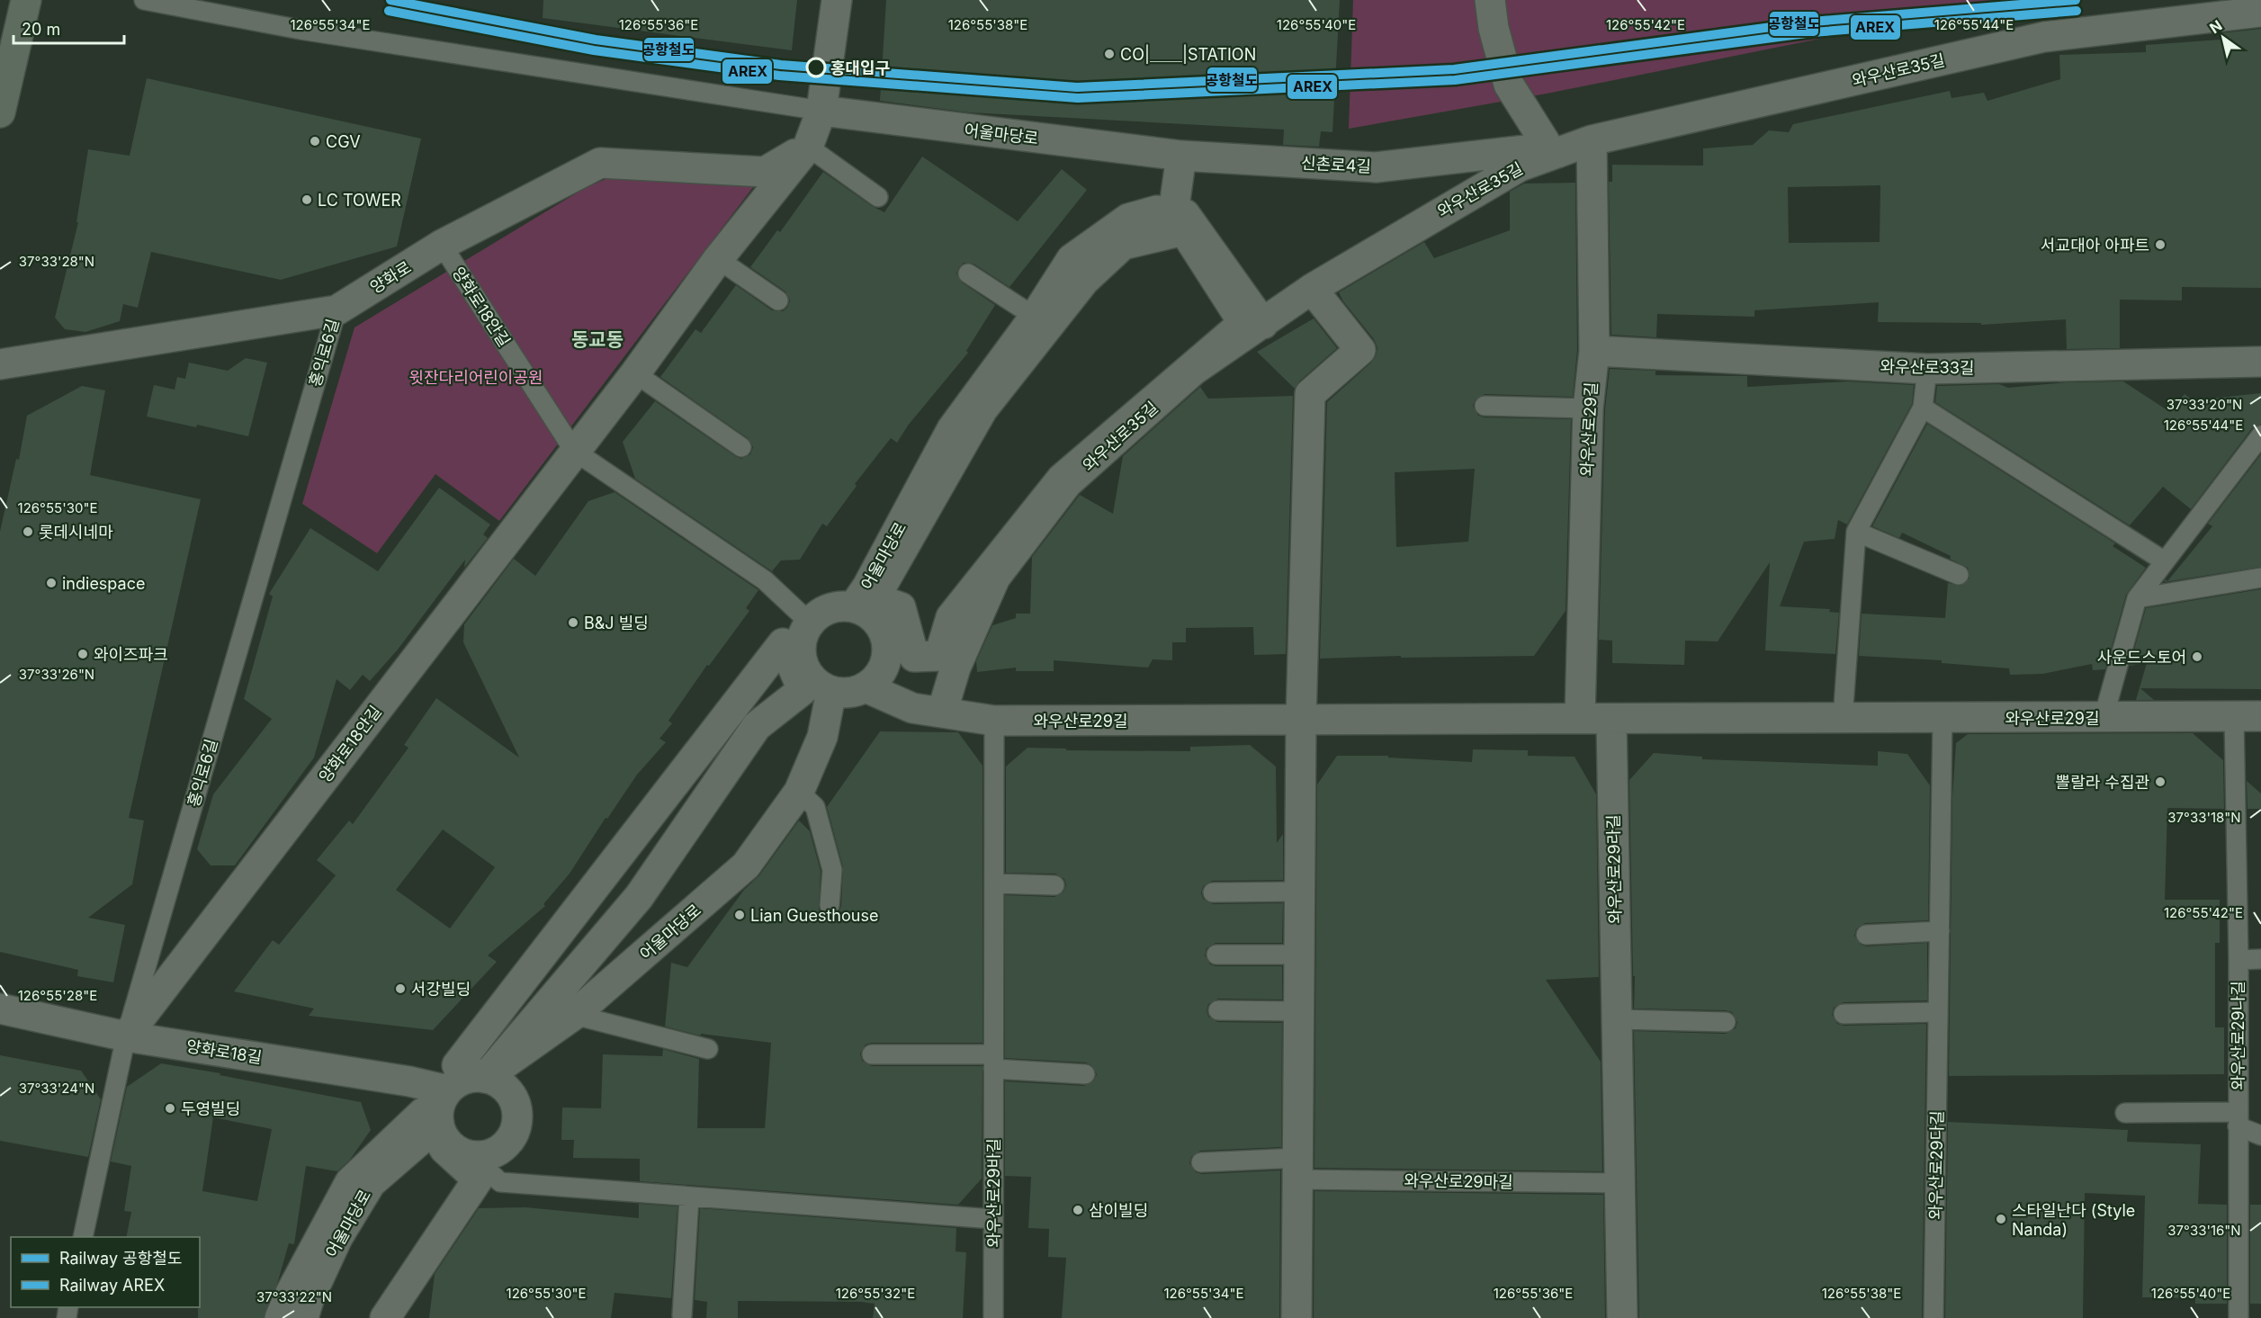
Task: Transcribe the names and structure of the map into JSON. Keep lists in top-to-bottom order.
{
  "streets": {
    "street": [
      "와우산로35길",
      "어울마당로",
      "신촌로4길",
      "양화로",
      "양화로18안길",
      "와우산로33길",
      "와우산로29길",
      "와우산로29라길",
      "양화로18길"
    ],
    "lane": [
      "홍익로6길",
      "와우산로29나길",
      "와우산로29다길",
      "와우산로29마길",
      "와우산로29바길"
    ]
  },
  "crossings": [
    ["와우산로35길", "신촌로4길"],
    ["와우산로35길", "와우산로29길"],
    ["어울마당로", "신촌로4길"],
    ["어울마당로", "양화로18안길"],
    ["어울마당로", "와우산로29길"],
    ["어울마당로", "양화로18길"],
    ["양화로", "양화로18안길"],
    ["양화로", "홍익로6길"],
    ["양화로18안길", "홍익로6길"],
    ["양화로18안길", "와우산로29길"],
    ["양화로18안길", "양화로18길"],
    ["홍익로6길", "양화로18길"],
    ["와우산로33길", "와우산로29길"],
    ["와우산로29길", "와우산로29라길"],
    ["와우산로29길", "와우산로29나길"],
    ["와우산로29길", "와우산로29다길"],
    ["와우산로29길", "와우산로29바길"],
    ["와우산로29라길", "와우산로29마길"]
  ],
  "districts": ["동교동"],
  "parks": ["윗잔다리어린이공원"],
  "places": [
    "CO|＿＿|STATION",
    "홍대입구",
    "CGV",
    "LC TOWER",
    "서교대아 아파트",
    "롯데시네마",
    "indiespace",
    "B&J 빌딩",
    "와이즈파크",
    "사운드스토어",
    "뽈랄라 수집관",
    "Lian Guesthouse",
    "서강빌딩",
    "두영빌딩",
    "삼이빌딩",
    "스타일난다 (Style Nanda)"
  ],
  "lines": ["rail line 공항철도", "rail line AREX"],
  "legend": ["Railway 공항철도", "Railway AREX"],
  "scale_bar": "20 m",
  "north": "top left",
  "coordinates": [
    "126°55'34\"E",
    "126°55'36\"E",
    "126°55'38\"E",
    "126°55'40\"E",
    "126°55'42\"E",
    "126°55'44\"E",
    "37°33'28\"N",
    "37°33'20\"N",
    "126°55'30\"E",
    "37°33'26\"N",
    "37°33'18\"N",
    "126°55'28\"E",
    "37°33'24\"N",
    "37°33'16\"N",
    "126°55'32\"E",
    "37°33'22\"N"
  ]
}
